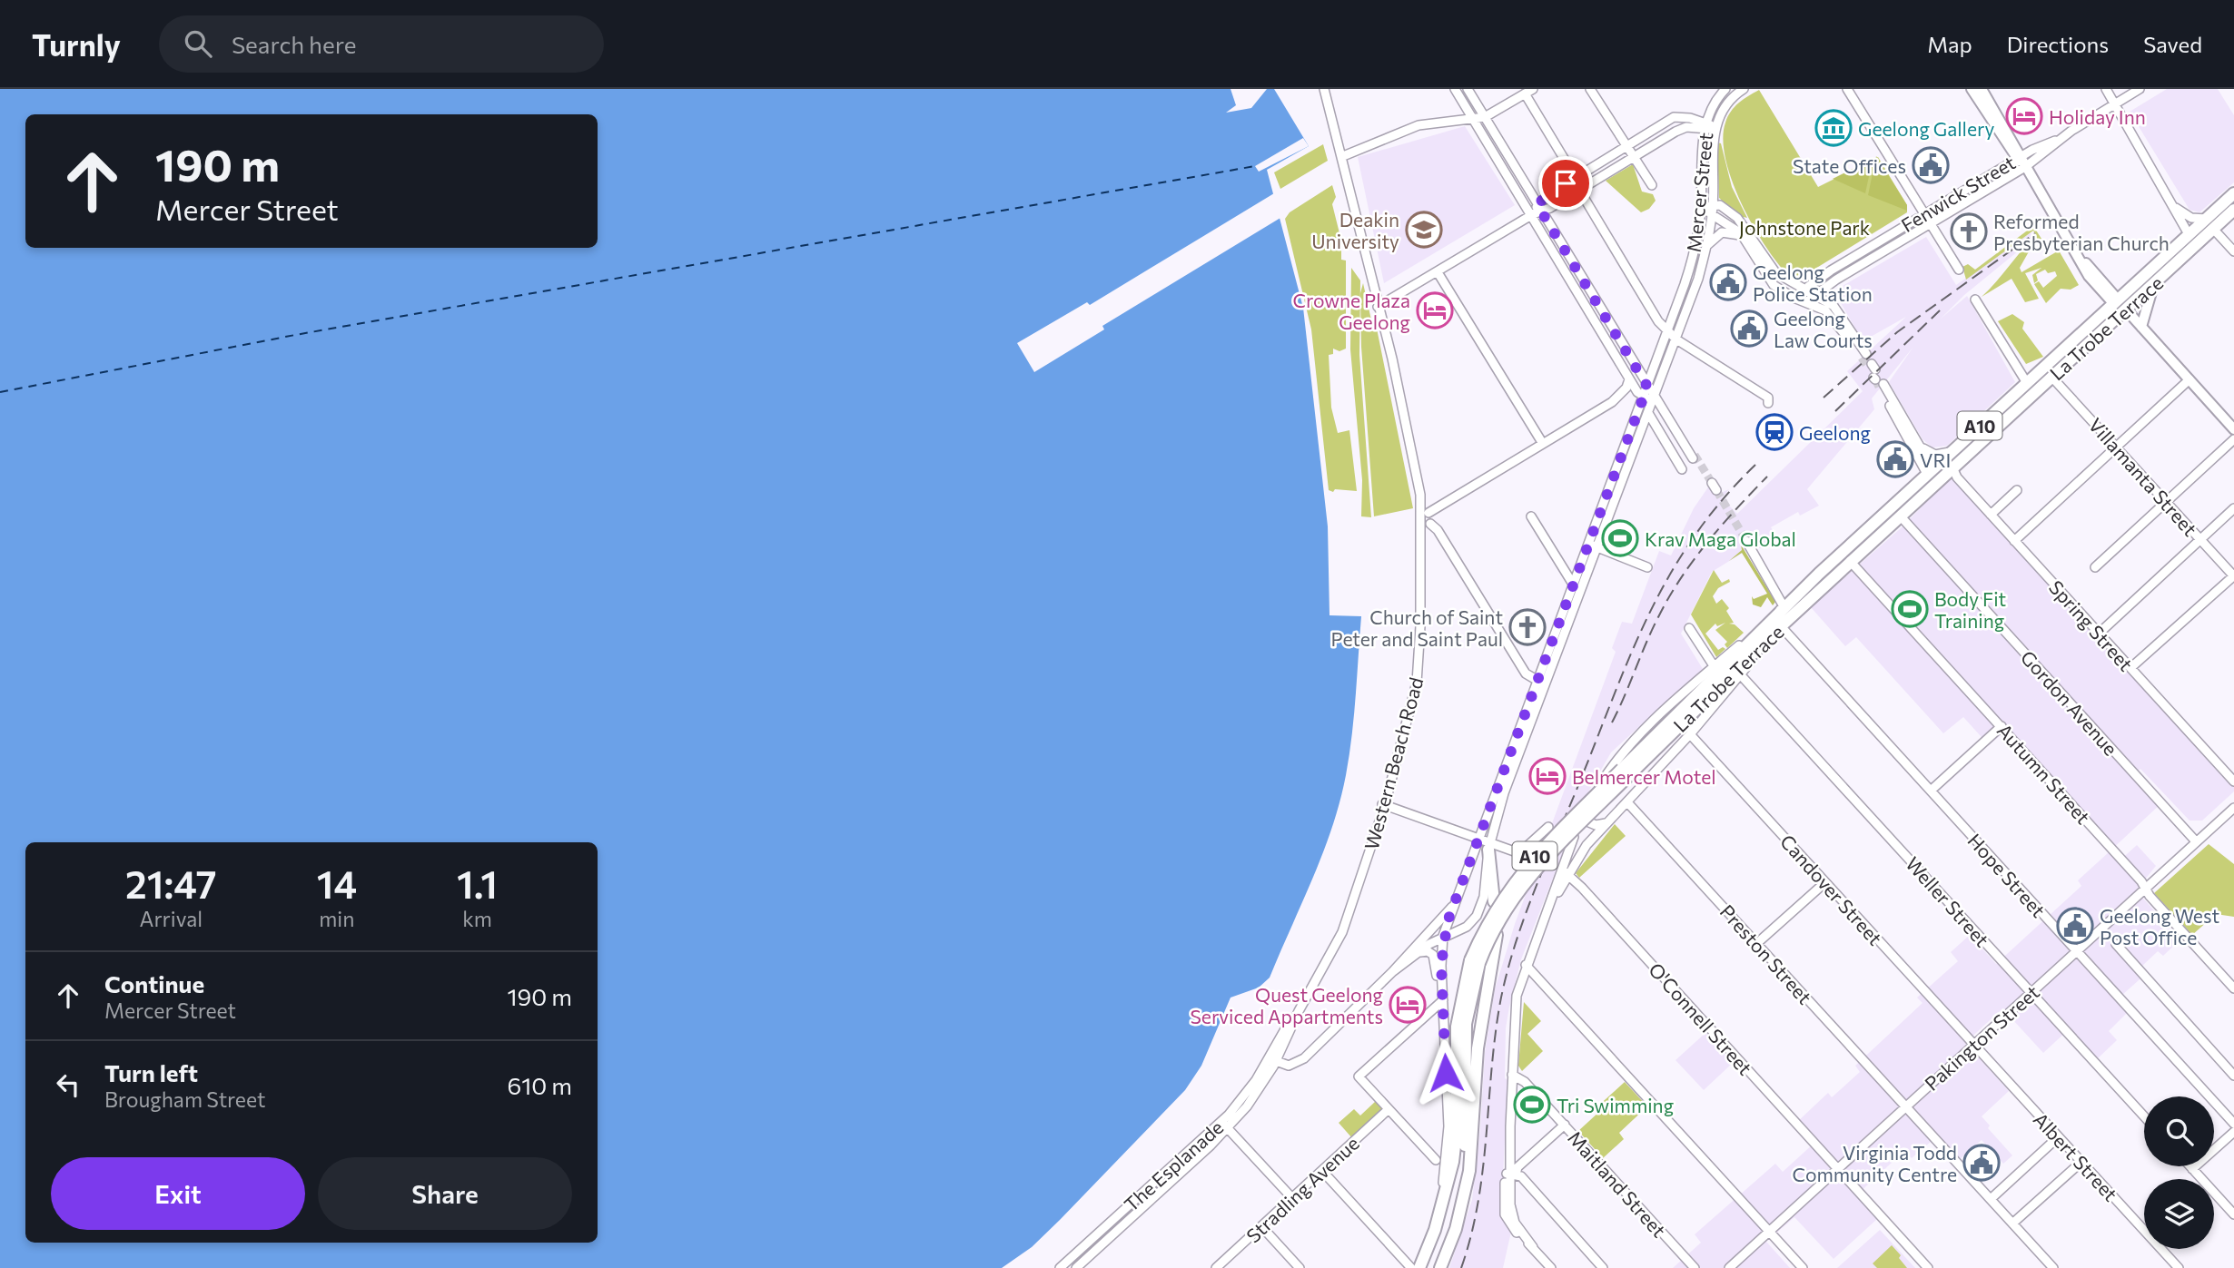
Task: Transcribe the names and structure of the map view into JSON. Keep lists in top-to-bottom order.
{
  "streets": {
    "highway": ["La Trobe Terrace", "A10"],
    "street": [
      "Mercer Street",
      "Fenwick Street",
      "Villamanta Street",
      "Spring Street",
      "Gordon Avenue",
      "Western Beach Road",
      "Autumn Street",
      "Hope Street",
      "Candover Street",
      "Weller Street",
      "Preston Street",
      "O'Connell Street",
      "Pakington Street",
      "Albert Street",
      "The Esplanade",
      "Maitland Street",
      "Stradling Avenue"
    ]
  },
  "crossings": [
    ["La Trobe Terrace", "A10"],
    ["La Trobe Terrace", "Villamanta Street"],
    ["La Trobe Terrace", "Spring Street"],
    ["La Trobe Terrace", "Gordon Avenue"],
    ["La Trobe Terrace", "Autumn Street"],
    ["La Trobe Terrace", "Hope Street"],
    ["Gordon Avenue", "Pakington Street"],
    ["Western Beach Road", "The Esplanade"],
    ["Autumn Street", "Pakington Street"],
    ["Hope Street", "Pakington Street"],
    ["Candover Street", "Pakington Street"],
    ["Candover Street", "Albert Street"],
    ["Weller Street", "Pakington Street"],
    ["Preston Street", "Pakington Street"],
    ["O'Connell Street", "Pakington Street"],
    ["Pakington Street", "Albert Street"]
  ],
  "parks": ["Johnstone Park"],
  "places": {
    "hotel": [
      "Holiday Inn",
      "Crowne Plaza Geelong",
      "Belmercer Motel",
      "Quest Geelong Serviced Appartments"
    ],
    "museum": ["Geelong Gallery"],
    "public building": [
      "State Offices",
      "Geelong Police Station",
      "Geelong Law Courts",
      "VRI",
      "Geelong West Post Office",
      "Virginia Todd Community Centre"
    ],
    "school or university": ["Deakin University"],
    "church": ["Reformed Presbyterian Church", "Church of Saint Peter and Saint Paul"],
    "station": ["Geelong"],
    "sports": ["Krav Maga Global", "Body Fit Training", "Tri Swimming"]
  },
  "page": {
    "header": "Turnly",
    "search": "Search here",
    "nav": ["Map", "Directions", "Saved"],
    "turn": ["190 m", "Mercer Street"],
    "eta": [
      "21:47",
      "Arrival",
      "14",
      "min",
      "1.1",
      "km"
    ],
    "list": [
      {
        "name": "Continue",
        "note": "Mercer Street",
        "value": "190 m"
      },
      {
        "name": "Turn left",
        "note": "Brougham Street",
        "value": "610 m"
      }
    ],
    "buttons": ["Exit", "Share"]
  }
}
